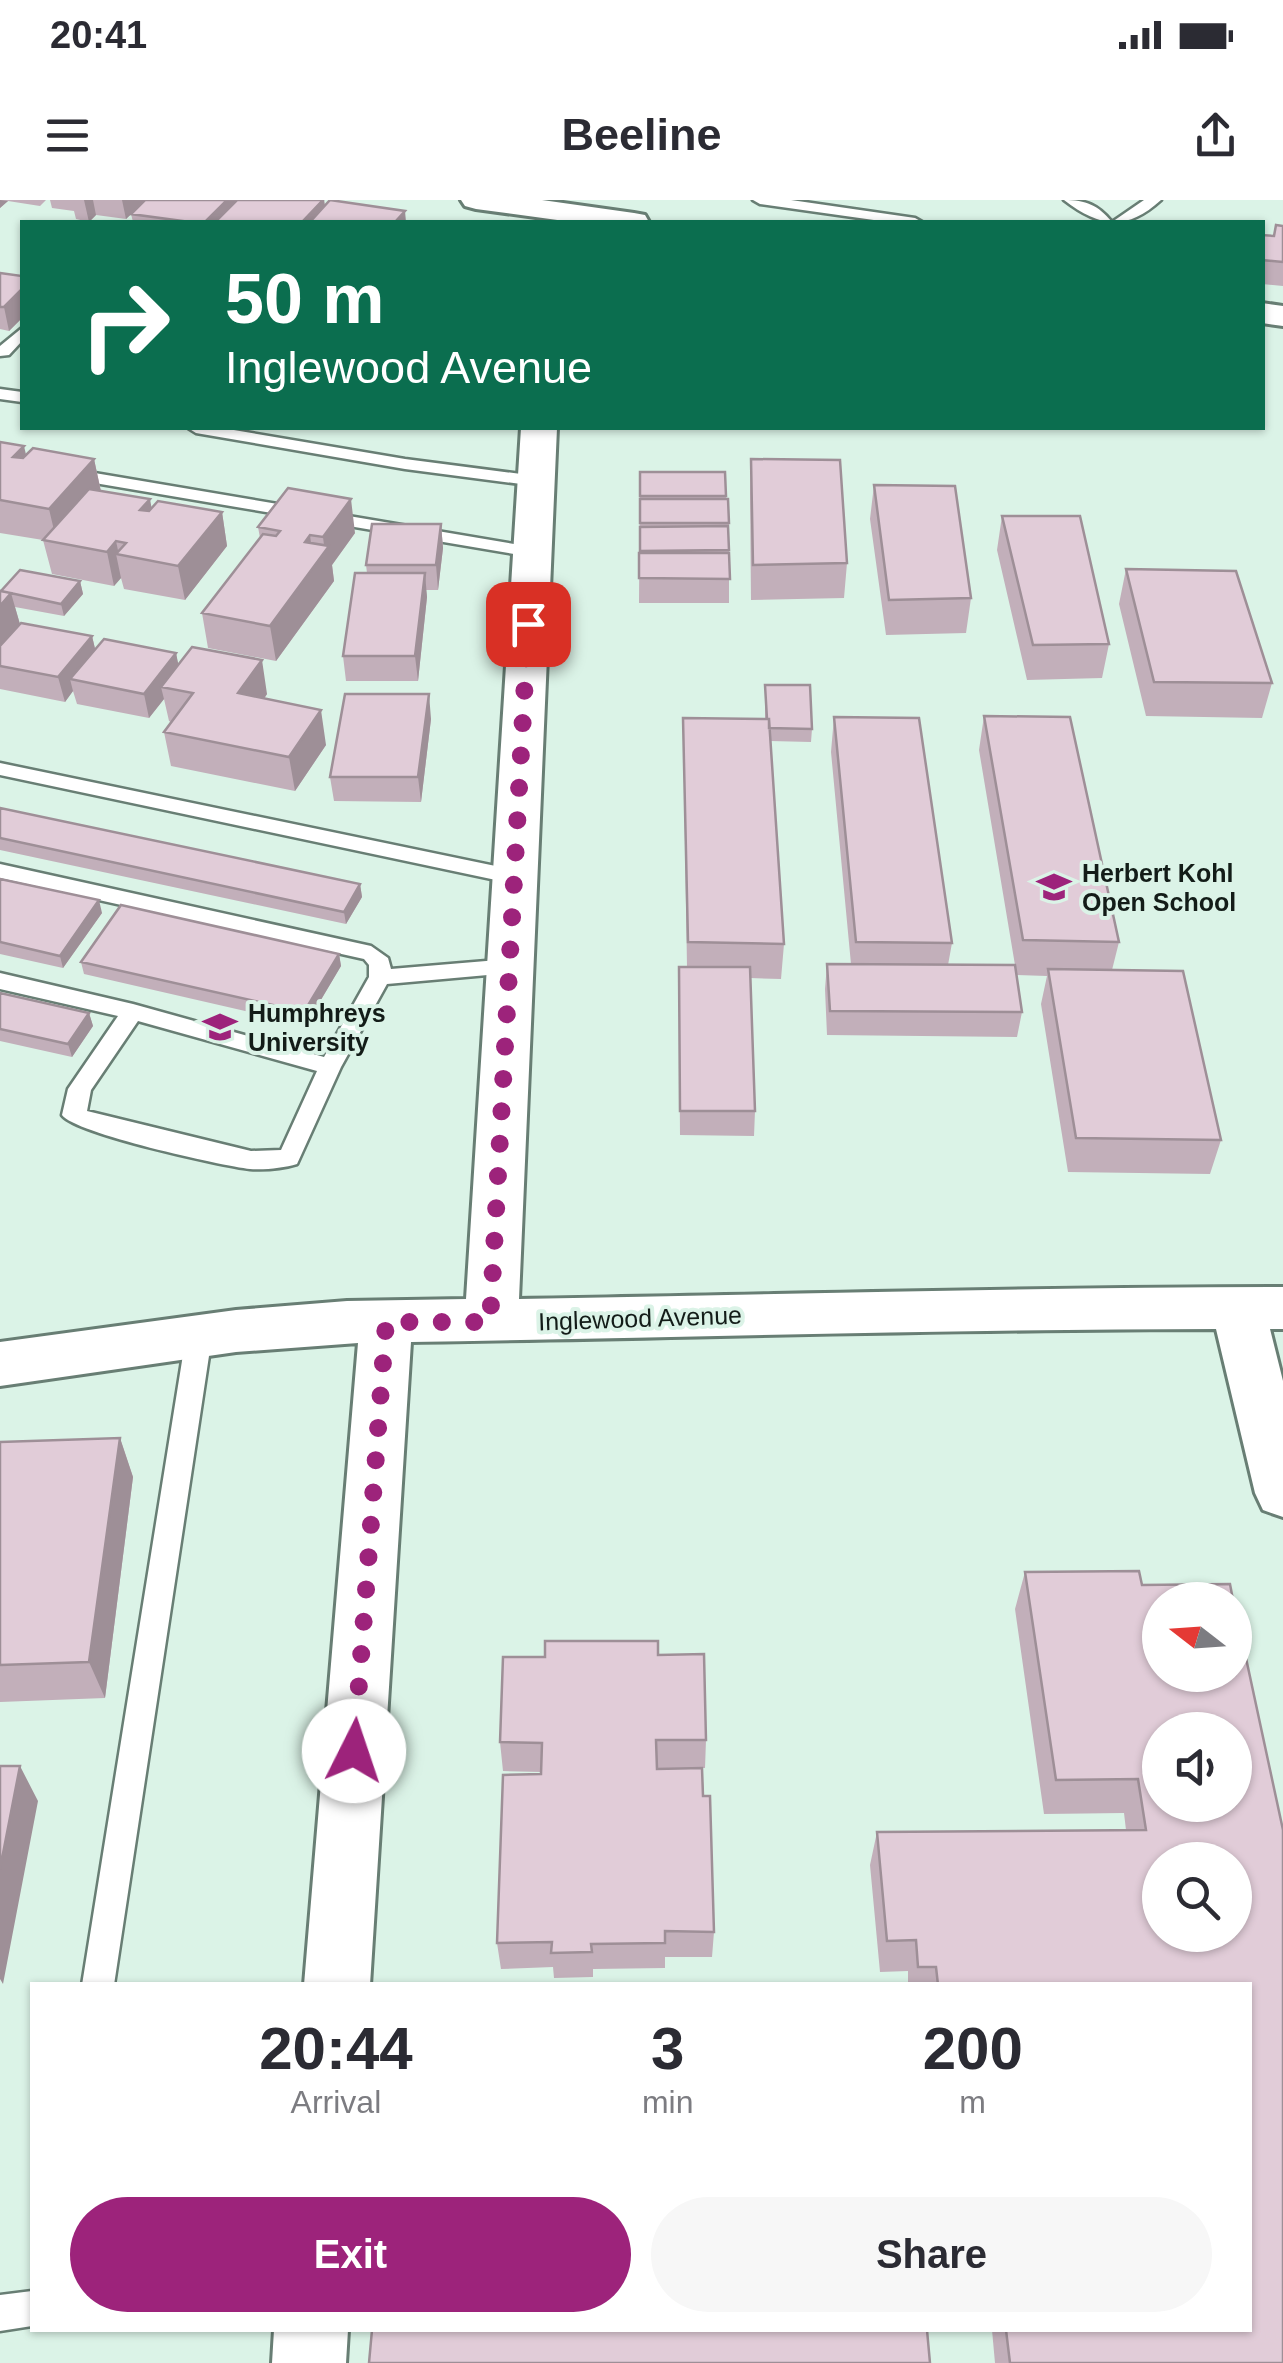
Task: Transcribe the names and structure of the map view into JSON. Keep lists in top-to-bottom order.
{
  "streets": {
    "street": ["Inglewood Avenue"]
  },
  "places": {
    "school or university": ["Herbert Kohl Open School", "Humphreys University"]
  },
  "north": "left",
  "page": {
    "status": "20:41",
    "header": "Beeline",
    "turn": ["50 m", "Inglewood Avenue"],
    "eta": [
      "20:44",
      "Arrival",
      "3",
      "min",
      "200",
      "m"
    ],
    "buttons": ["Exit", "Share"]
  }
}
